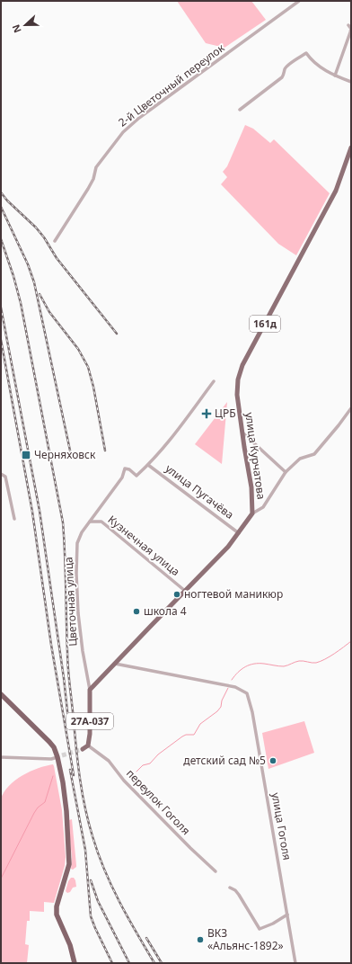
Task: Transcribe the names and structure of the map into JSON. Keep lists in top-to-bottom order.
{
  "streets": {
    "main road": ["161д", "улица Курчатова", "27А-037"],
    "street": [
      "2-й Цветочный переулок",
      "улица Пугачёва",
      "Кузнечная улица",
      "Цветочная улица",
      "переулок Гоголя",
      "улица Гоголя"
    ]
  },
  "crossings": [
    ["улица Курчатова", "улица Пугачёва"],
    ["улица Курчатова", "Кузнечная улица"],
    ["улица Курчатова", "Цветочная улица"],
    ["улица Курчатова", "27А-037"],
    ["улица Курчатова", "улица Гоголя"],
    ["улица Пугачёва", "Цветочная улица"],
    ["Кузнечная улица", "Цветочная улица"],
    ["Цветочная улица", "27А-037"],
    ["27А-037", "переулок Гоголя"]
  ],
  "places": {
    "health": ["ЦРБ"],
    "transit": ["Черняховск"],
    "other": [
      "ногтевой маникюр",
      "школа 4",
      "детский сад №5",
      "ВКЗ «Альянс-1892»"
    ]
  },
  "north": "left"
}
